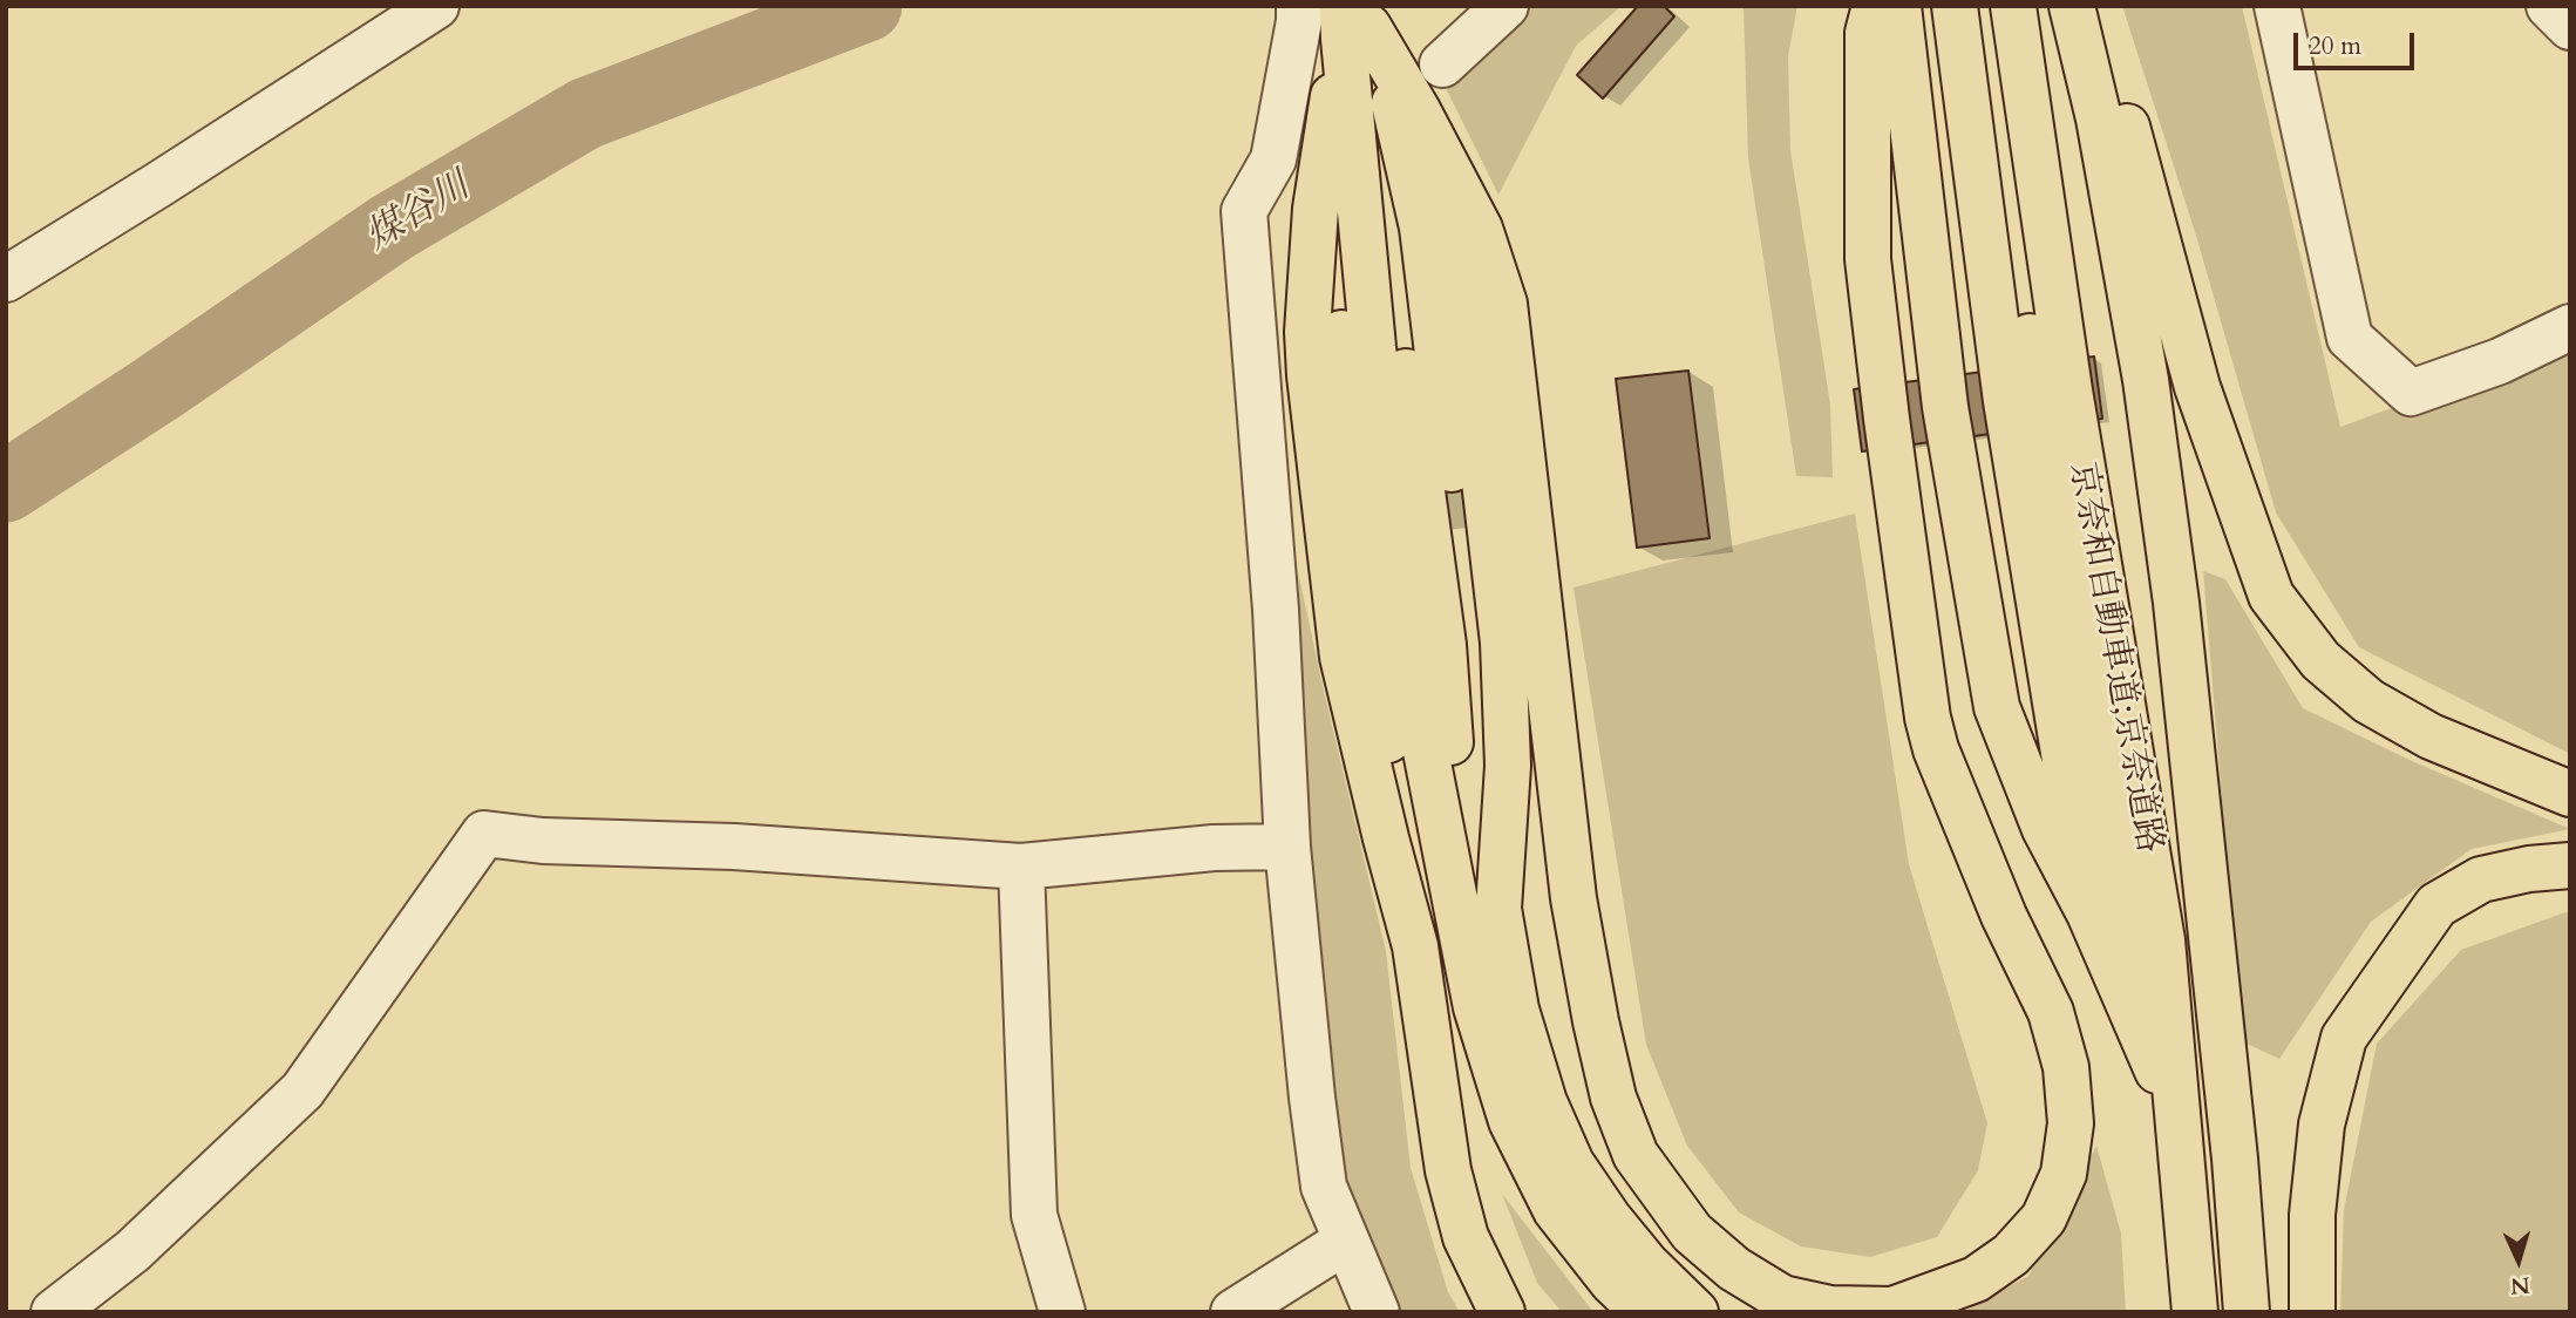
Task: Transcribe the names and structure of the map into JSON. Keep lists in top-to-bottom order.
{
  "streets": {
    "highway": ["京奈和自動車道;京奈道路"]
  },
  "water": ["煤谷川"],
  "scale_bar": "20 m",
  "north": "bottom"
}
